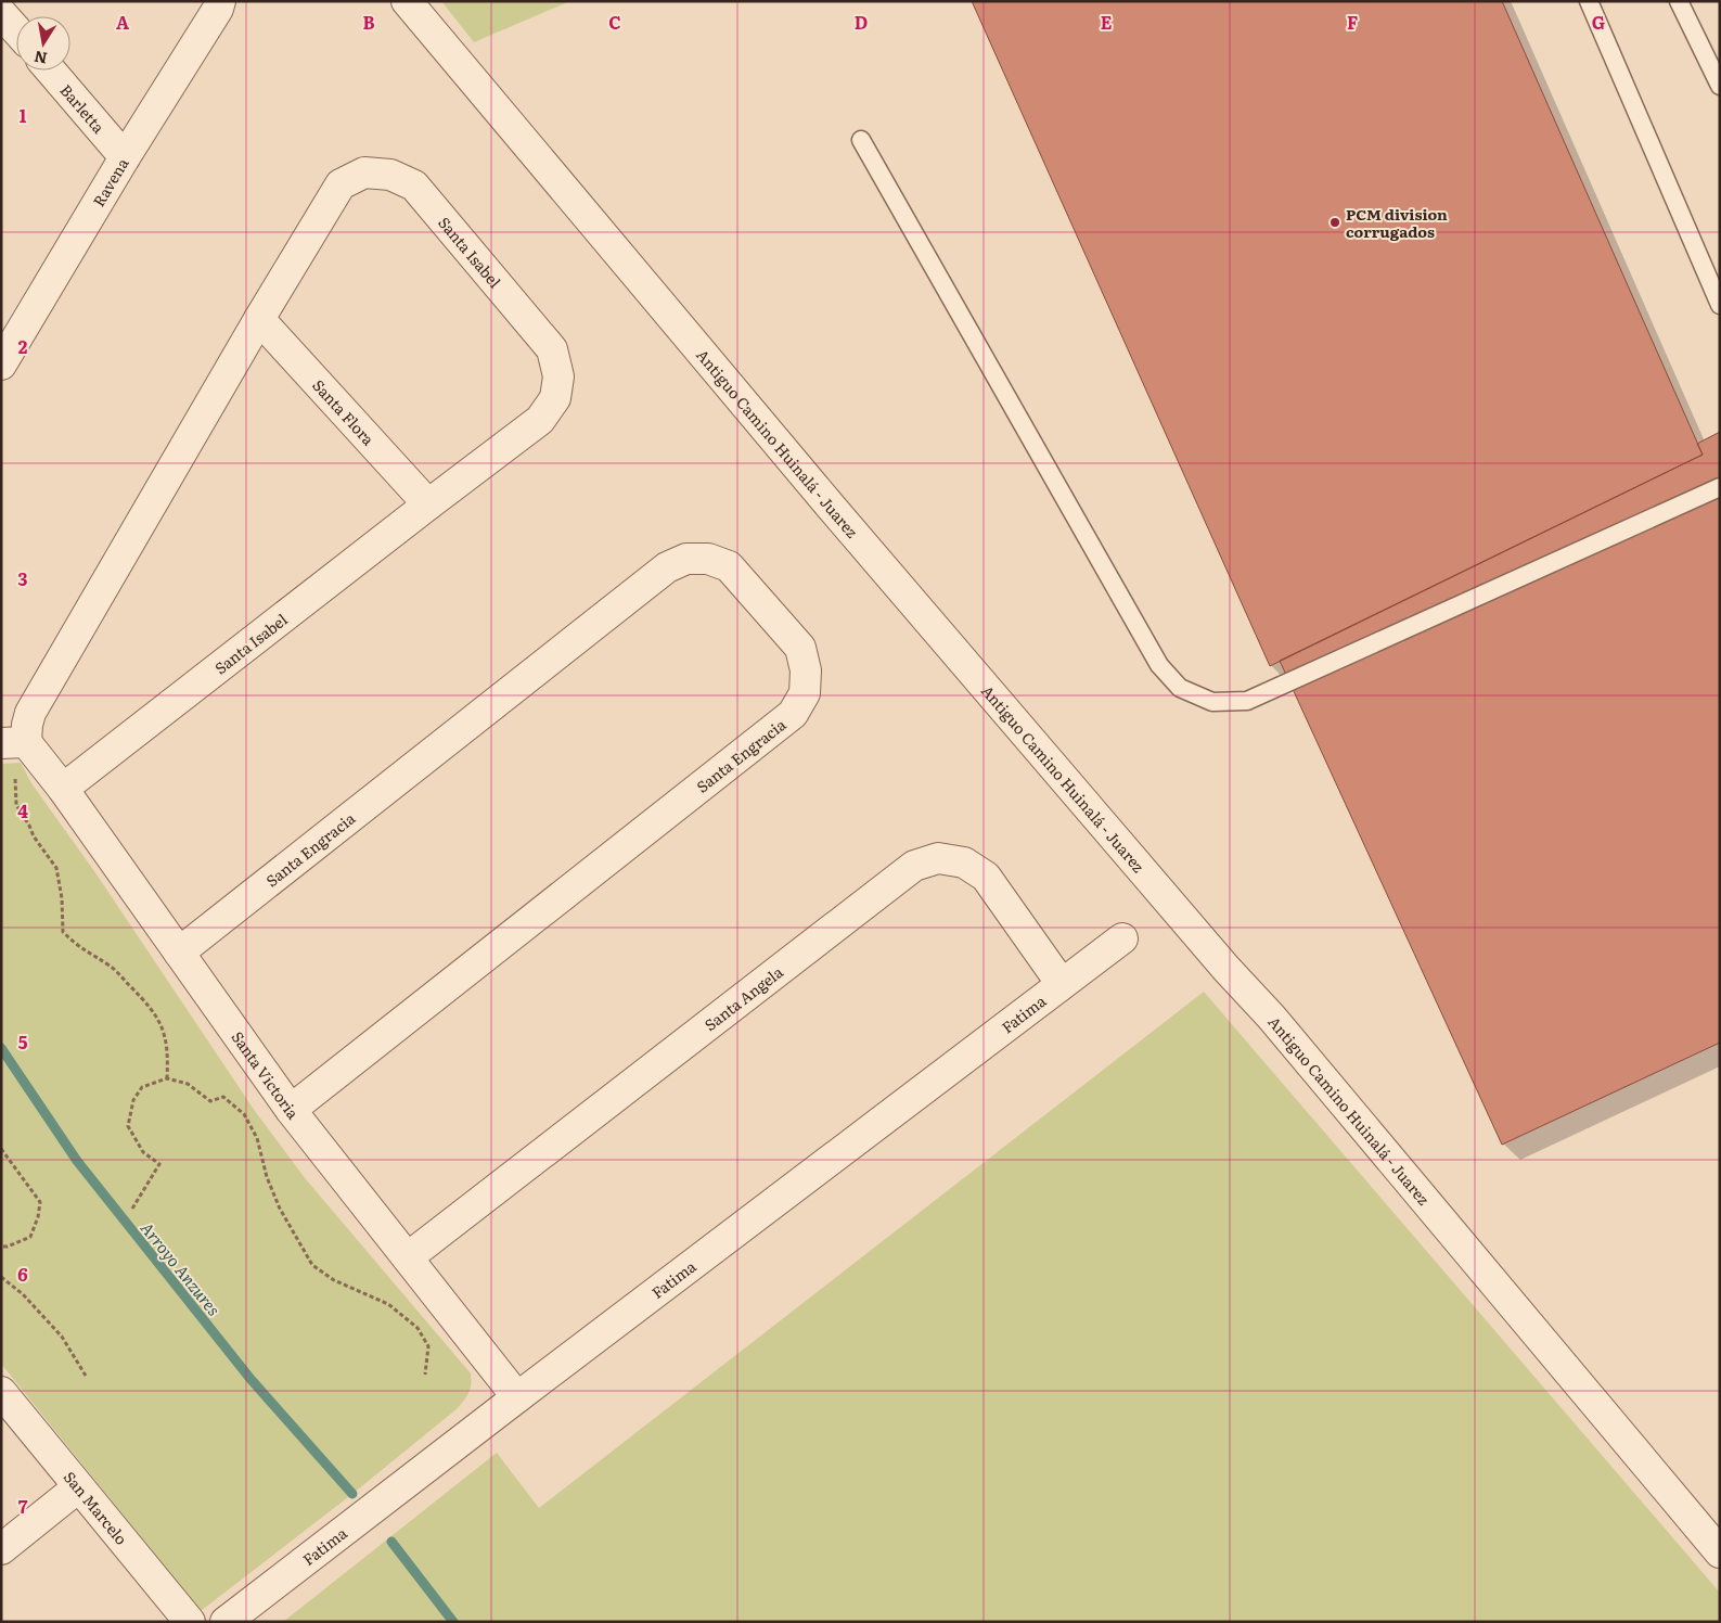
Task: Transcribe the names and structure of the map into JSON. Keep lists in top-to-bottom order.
{
  "streets": {
    "street": [
      "Barletta",
      "Ravena",
      "Santa Isabel",
      "Santa Flora",
      "Antiguo Camino Huinalá - Juarez",
      "Santa Engracia",
      "Santa Angela",
      "Fatima",
      "Santa Victoria",
      "San Marcelo"
    ]
  },
  "crossings": [
    ["Barletta", "Ravena"],
    ["Santa Isabel", "Santa Flora"],
    ["Santa Isabel", "Santa Victoria"],
    ["Santa Engracia", "Santa Victoria"],
    ["Santa Angela", "Fatima"],
    ["Santa Angela", "Santa Victoria"],
    ["Fatima", "Santa Victoria"]
  ],
  "water": ["Arroyo Anzures"],
  "places": ["PCM division corrugados"],
  "north": "bottom",
  "grid": {
    "columns": [
      "A",
      "B",
      "C",
      "D",
      "E",
      "F",
      "G"
    ],
    "rows": [
      "1",
      "2",
      "3",
      "4",
      "5",
      "6",
      "7"
    ]
  }
}
